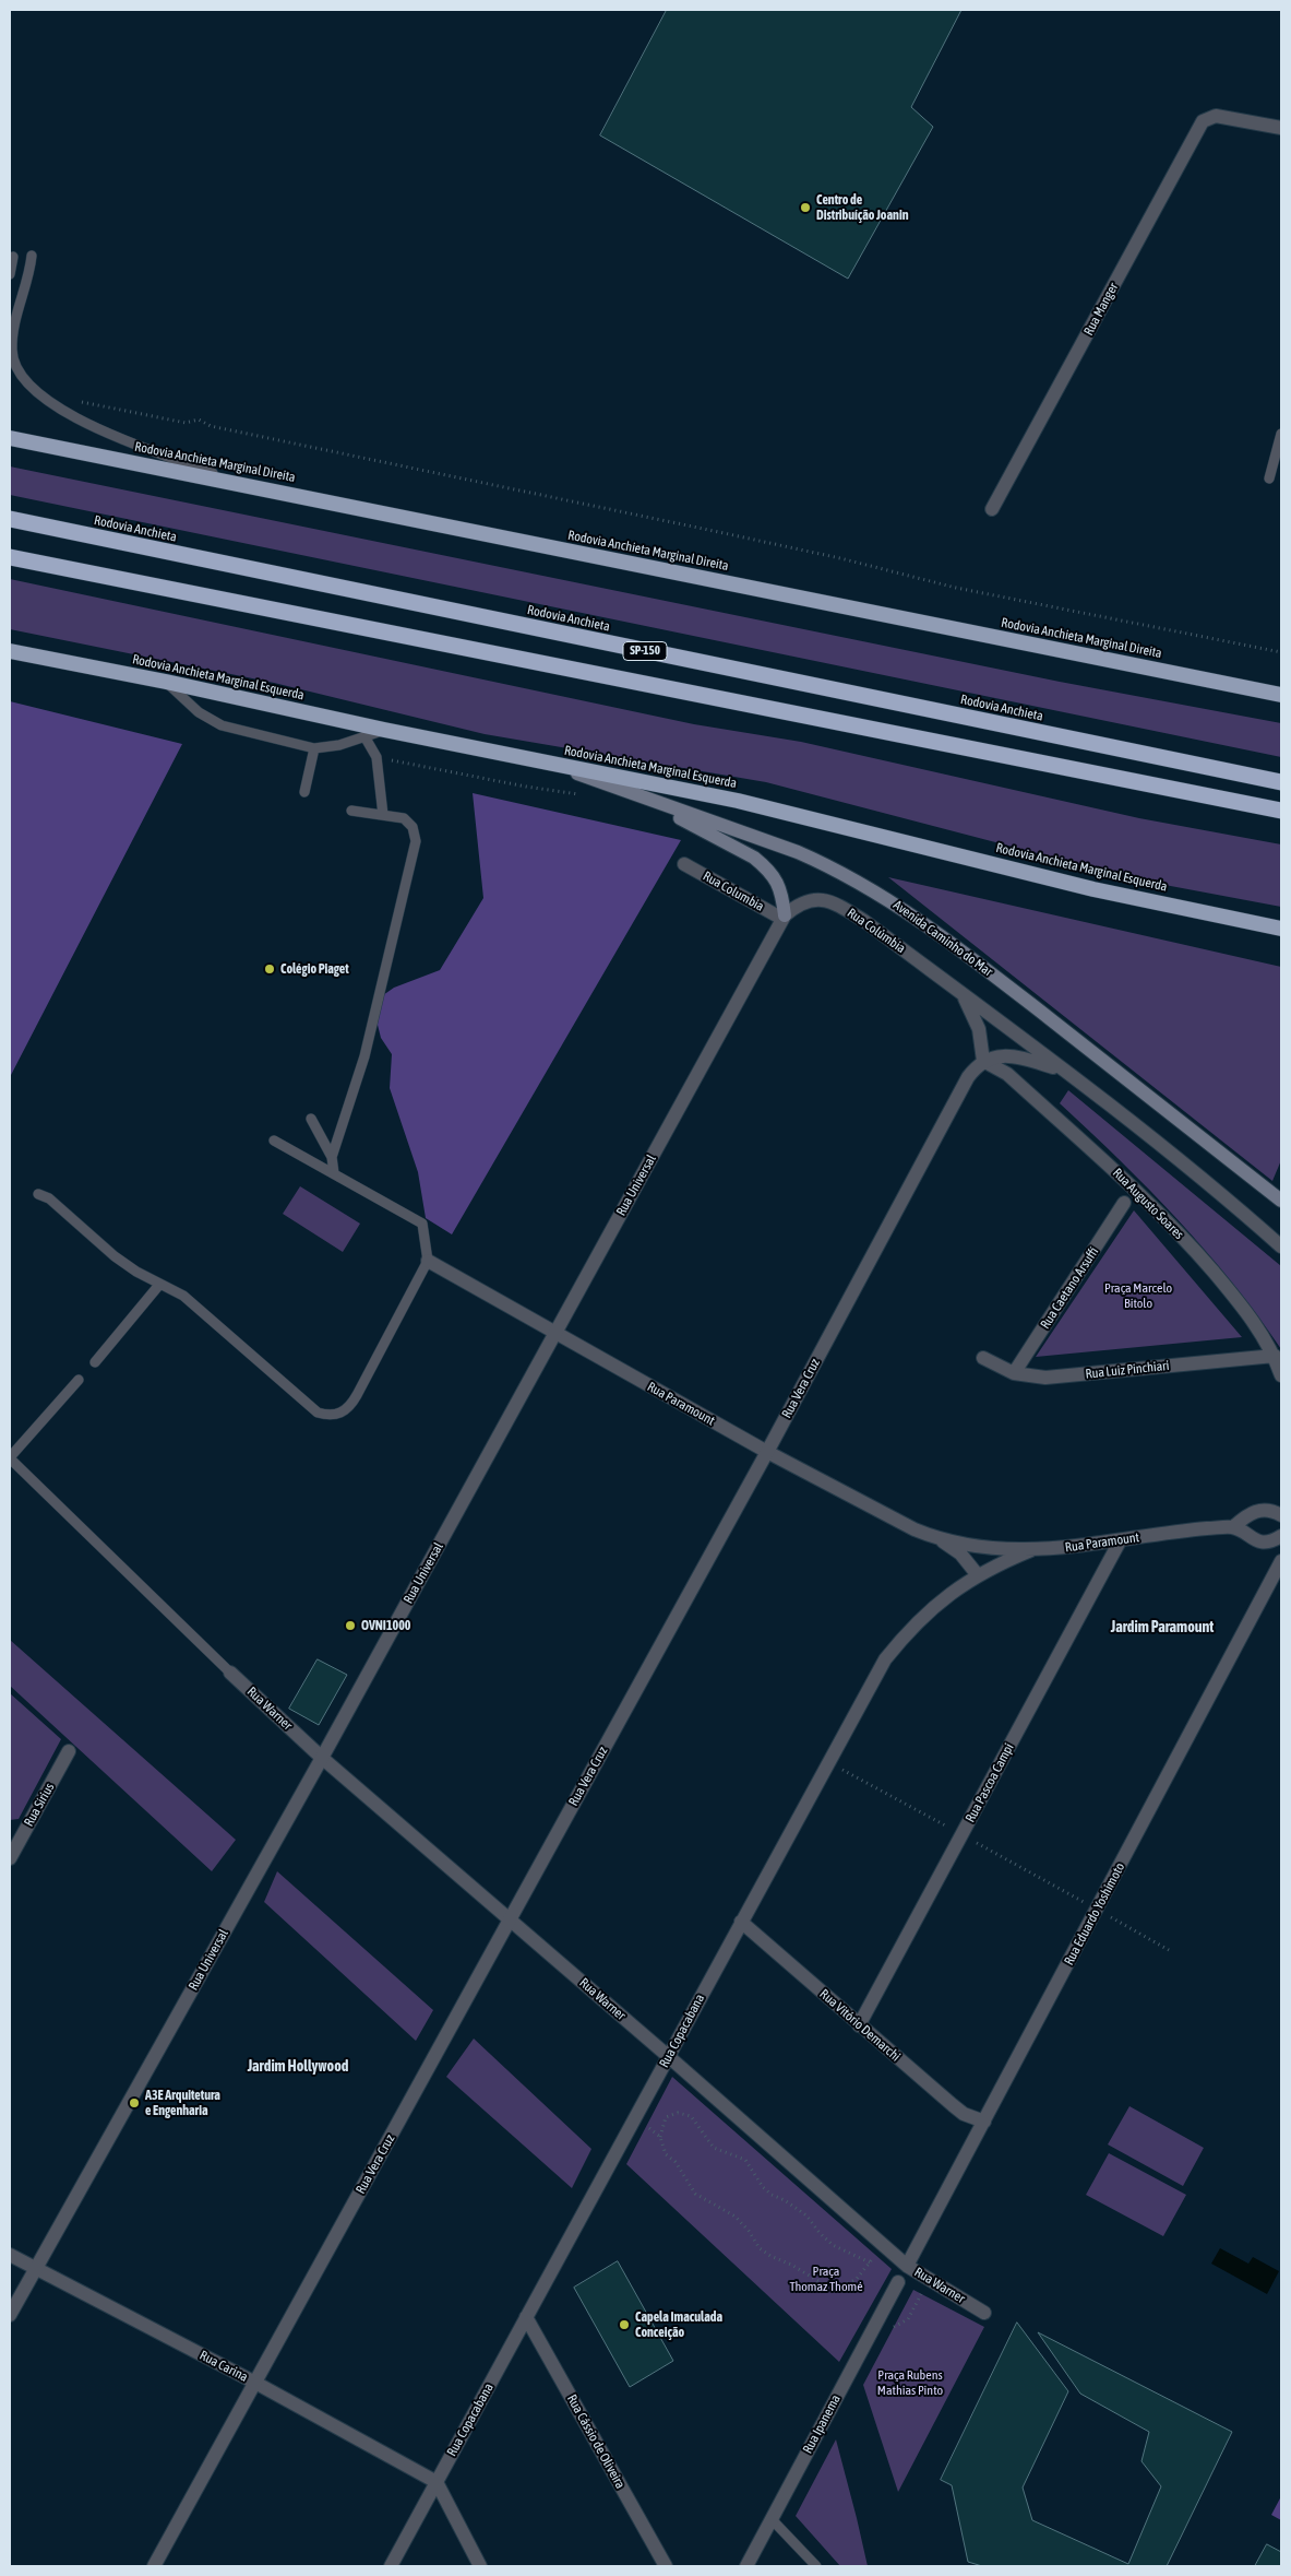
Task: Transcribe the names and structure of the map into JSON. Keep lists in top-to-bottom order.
{
  "streets": {
    "highway": [
      "Rodovia Anchieta Marginal Direita",
      "Rodovia Anchieta",
      "SP-150",
      "Rodovia Anchieta Marginal Esquerda"
    ],
    "main road": ["Avenida Caminho do Mar"],
    "street": [
      "Rua Manger",
      "Rua Columbia",
      "Rua Colúmbia",
      "Rua Universal",
      "Rua Augusto Soares",
      "Rua Caetano Arsuffi",
      "Rua Luiz Pinchiari",
      "Rua Vera Cruz",
      "Rua Paramount",
      "Rua Warner",
      "Rua Pascoa Campi",
      "Rua Sirius",
      "Rua Eduardo Yoshimoto",
      "Rua Vitório Demarchi",
      "Rua Copacabana",
      "Rua Carina",
      "Rua Ipanema",
      "Rua Cássio de Oliveira"
    ]
  },
  "crossings": [
    ["Rodovia Anchieta Marginal Esquerda", "Avenida Caminho do Mar"],
    ["Rua Columbia", "Rua Colúmbia"],
    ["Rua Columbia", "Rua Universal"],
    ["Rua Colúmbia", "Rua Universal"],
    ["Rua Colúmbia", "Rua Augusto Soares"],
    ["Rua Colúmbia", "Rua Vera Cruz"],
    ["Rua Universal", "Rua Paramount"],
    ["Rua Universal", "Rua Warner"],
    ["Rua Universal", "Rua Carina"],
    ["Rua Augusto Soares", "Rua Luiz Pinchiari"],
    ["Rua Augusto Soares", "Rua Vera Cruz"],
    ["Rua Caetano Arsuffi", "Rua Luiz Pinchiari"],
    ["Rua Vera Cruz", "Rua Paramount"],
    ["Rua Vera Cruz", "Rua Warner"],
    ["Rua Vera Cruz", "Rua Carina"],
    ["Rua Paramount", "Rua Pascoa Campi"],
    ["Rua Paramount", "Rua Copacabana"],
    ["Rua Warner", "Rua Eduardo Yoshimoto"],
    ["Rua Warner", "Rua Copacabana"],
    ["Rua Pascoa Campi", "Rua Vitório Demarchi"],
    ["Rua Eduardo Yoshimoto", "Rua Vitório Demarchi"],
    ["Rua Vitório Demarchi", "Rua Copacabana"],
    ["Rua Copacabana", "Rua Carina"],
    ["Rua Copacabana", "Rua Cássio de Oliveira"]
  ],
  "districts": ["Jardim Paramount", "Jardim Hollywood"],
  "parks": ["Praça Marcelo Bitolo", "Praça Thomaz Thomé", "Praça Rubens Mathias Pinto"],
  "places": [
    "Centro de Distribuíção Joanin",
    "Colégio Piaget",
    "OVNI1000",
    "A3E Arquitetura e Engenharia",
    "Capela Imaculada Conceição"
  ]
}
